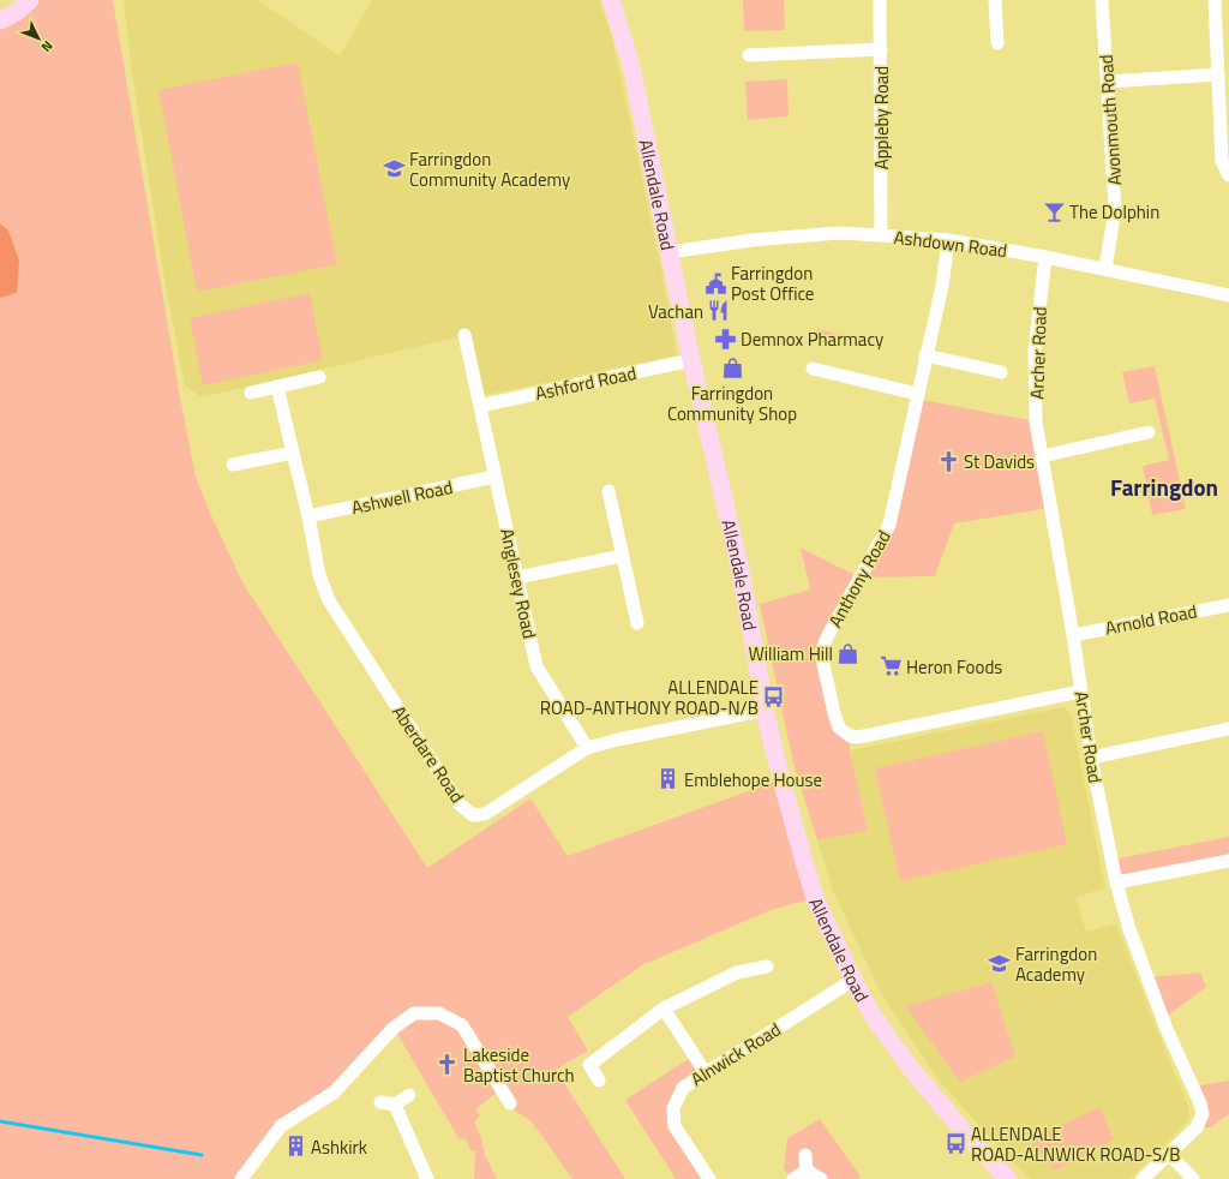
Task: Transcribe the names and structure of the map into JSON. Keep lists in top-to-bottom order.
{
  "streets": {
    "street": [
      "Appleby Road",
      "Avonmouth Road",
      "Allendale Road",
      "Ashdown Road",
      "Archer Road",
      "Ashford Road",
      "Ashwell Road",
      "Anthony Road",
      "Anglesey Road",
      "Arnold Road",
      "Aberdare Road",
      "Alnwick Road"
    ]
  },
  "crossings": [
    ["Appleby Road", "Ashdown Road"],
    ["Avonmouth Road", "Ashdown Road"],
    ["Allendale Road", "Ashdown Road"],
    ["Allendale Road", "Ashford Road"],
    ["Allendale Road", "Aberdare Road"],
    ["Allendale Road", "Alnwick Road"],
    ["Ashdown Road", "Archer Road"],
    ["Ashdown Road", "Anthony Road"],
    ["Archer Road", "Anthony Road"],
    ["Archer Road", "Arnold Road"],
    ["Ashford Road", "Anglesey Road"],
    ["Ashwell Road", "Anglesey Road"],
    ["Ashwell Road", "Aberdare Road"],
    ["Anglesey Road", "Aberdare Road"]
  ],
  "districts": ["Farringdon"],
  "places": {
    "school or university": ["Farringdon Community Academy", "Farringdon Academy"],
    "bar": ["The Dolphin"],
    "public building": ["Farringdon Post Office"],
    "restaurant": ["Vachan"],
    "pharmacy": ["Demnox Pharmacy"],
    "shop": ["Farringdon Community Shop", "William Hill"],
    "church": ["St Davids", "Lakeside Baptist Church"],
    "supermarket": ["Heron Foods"],
    "bus stop": ["ALLENDALE ROAD-ANTHONY ROAD-N/B", "ALLENDALE ROAD-ALNWICK ROAD-S/B"],
    "building": ["Emblehope House", "Ashkirk"]
  },
  "north": "bottom right"
}
